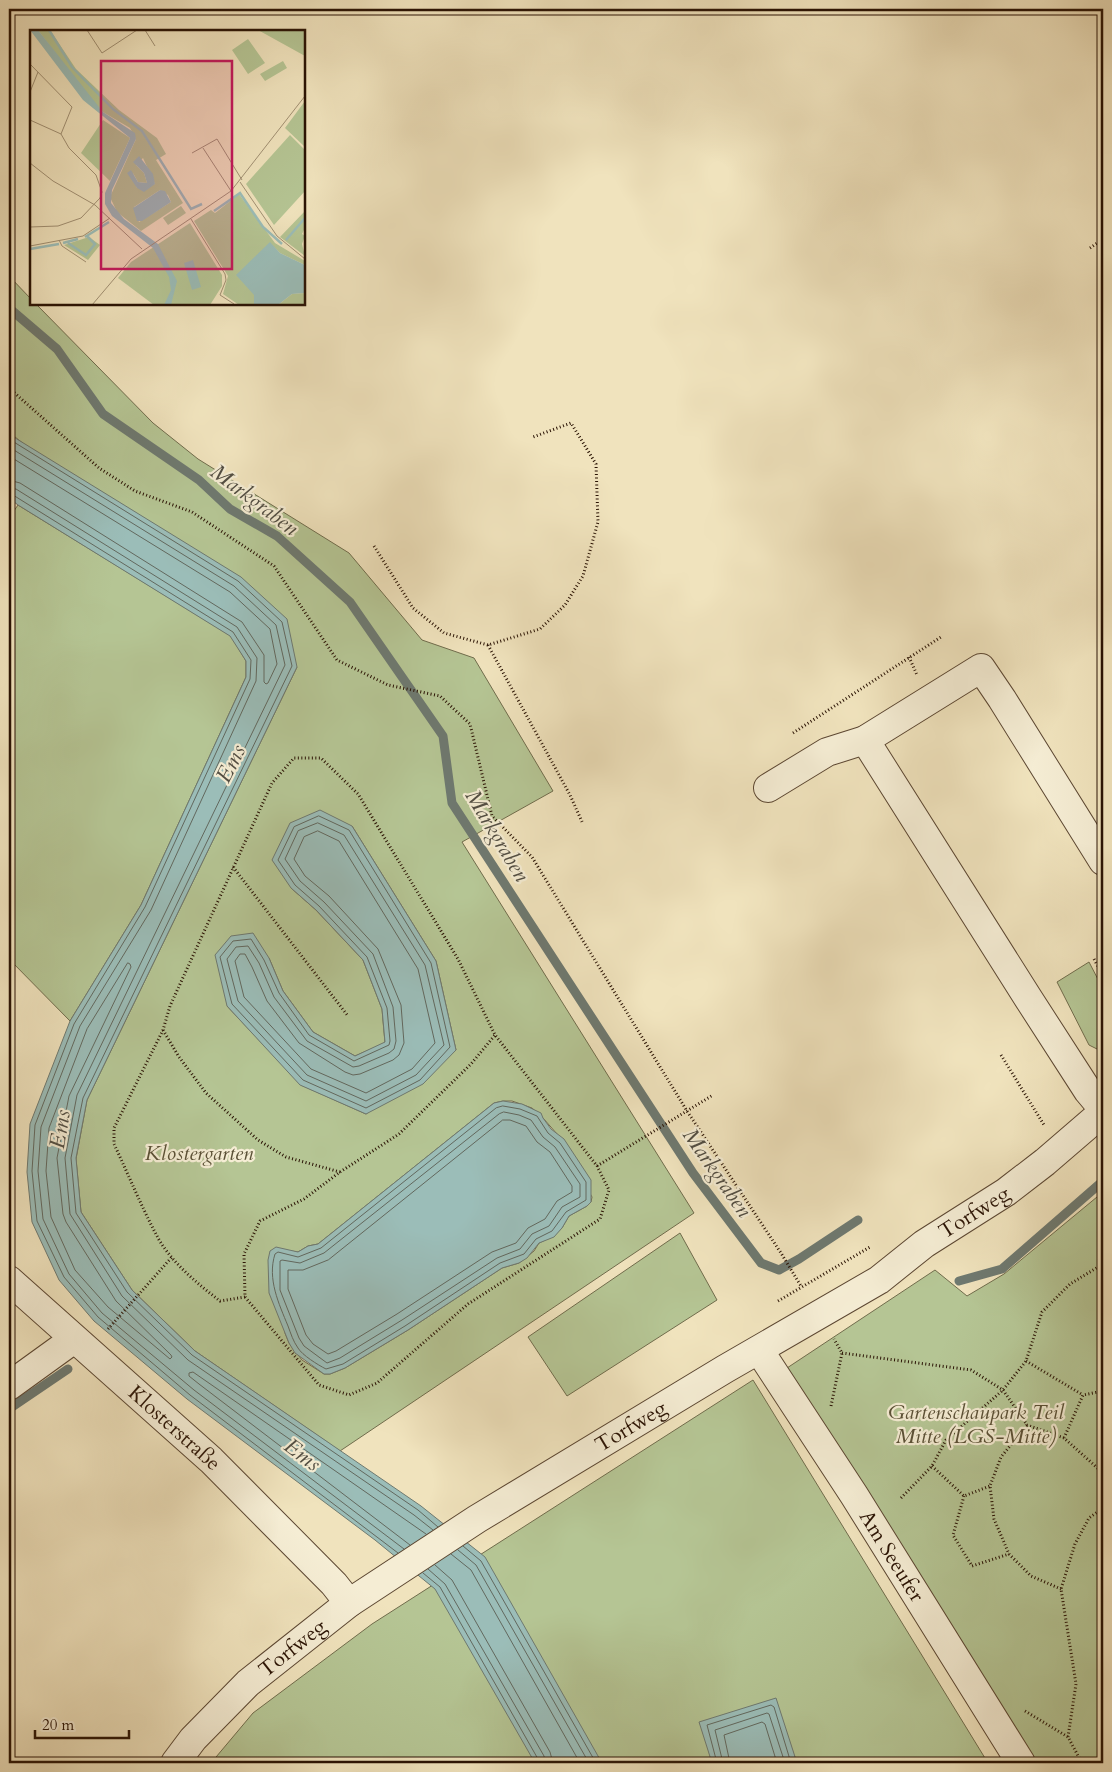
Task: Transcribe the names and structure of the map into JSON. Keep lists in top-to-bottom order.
{
  "streets": {
    "street": ["Torfweg", "Klosterstraße", "Am Seeufer"]
  },
  "crossings": [
    ["Torfweg", "Klosterstraße"],
    ["Torfweg", "Am Seeufer"]
  ],
  "water": ["Markgraben", "Ems"],
  "parks": ["Klostergarten", "Gartenschaupark Teil Mitte (LGS-Mitte)"],
  "scale_bar": "20 m"
}
